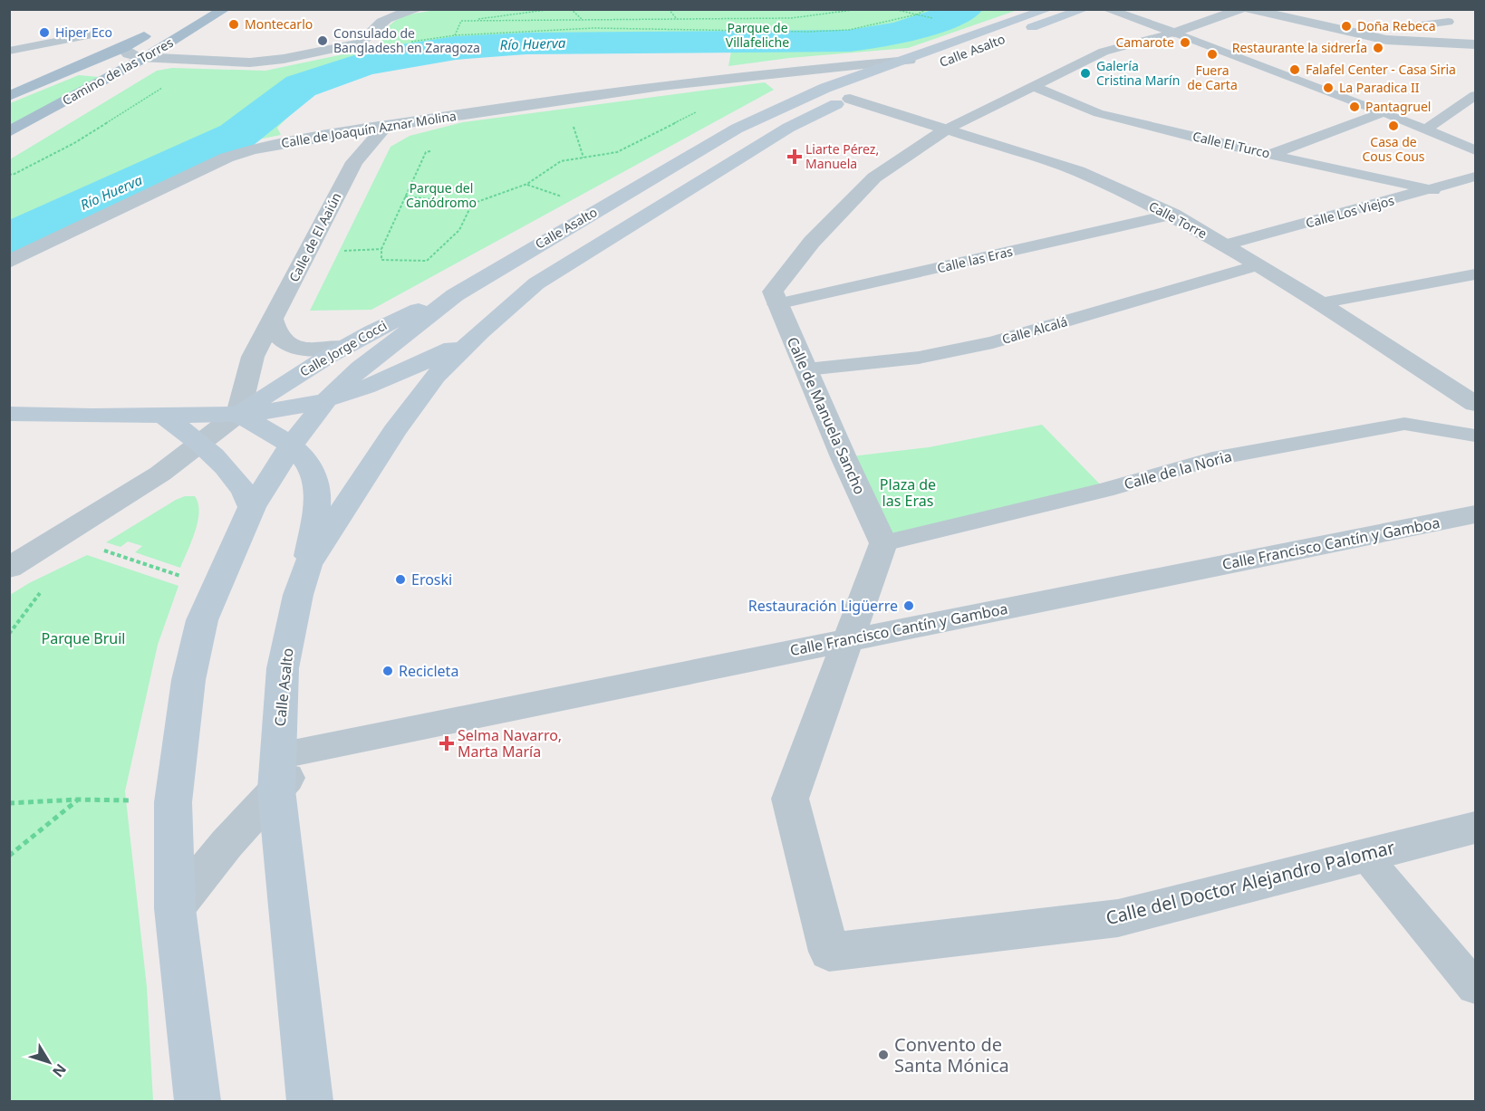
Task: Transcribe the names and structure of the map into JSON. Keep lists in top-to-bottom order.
{
  "streets": {
    "main road": ["Calle Asalto", "Camino de las Torres", "Calle Jorge Cocci"],
    "street": [
      "Calle de Joaquín Aznar Molina",
      "Calle El Turco",
      "Calle Los Viejos",
      "Calle Torre",
      "Calle de El Aaiún",
      "Calle las Eras",
      "Calle Alcalá",
      "Calle de Manuela Sancho",
      "Calle de la Noria",
      "Calle Francisco Cantín y Gamboa",
      "Calle del Doctor Alejandro Palomar"
    ]
  },
  "crossings": [
    ["Calle Asalto", "Calle de Joaquín Aznar Molina"],
    ["Calle Asalto", "Calle Torre"],
    ["Calle Asalto", "Calle de El Aaiún"],
    ["Calle Asalto", "Calle Jorge Cocci"],
    ["Calle Asalto", "Calle Francisco Cantín y Gamboa"],
    ["Calle de Joaquín Aznar Molina", "Calle de El Aaiún"],
    ["Calle El Turco", "Calle Los Viejos"],
    ["Calle Los Viejos", "Calle Torre"],
    ["Calle Torre", "Calle las Eras"],
    ["Calle Torre", "Calle Alcalá"],
    ["Calle de El Aaiún", "Calle Jorge Cocci"],
    ["Calle las Eras", "Calle de Manuela Sancho"],
    ["Calle Alcalá", "Calle de Manuela Sancho"],
    ["Calle de Manuela Sancho", "Calle de la Noria"],
    ["Calle Francisco Cantín y Gamboa", "Calle del Doctor Alejandro Palomar"]
  ],
  "water": ["Río Huerva"],
  "parks": [
    "Parque de Villafeliche",
    "Parque del Canódromo",
    "Plaza de las Eras",
    "Parque Bruil"
  ],
  "places": {
    "other": [
      "Montecarlo",
      "Doña Rebeca",
      "Hiper Eco",
      "Consulado de Bangladesh en Zaragoza",
      "Camarote",
      "Restaurante la sidrerÍa",
      "Fuera de Carta",
      "Falafel Center - Casa Siria",
      "Galería Cristina Marín",
      "La Paradica II",
      "Pantagruel",
      "Casa de Cous Cous",
      "Eroski",
      "Restauración Ligüerre",
      "Recicleta",
      "Convento de Santa Mónica"
    ],
    "health": ["Liarte Pérez, Manuela", "Selma Navarro, Marta María"]
  },
  "north": "bottom right"
}
